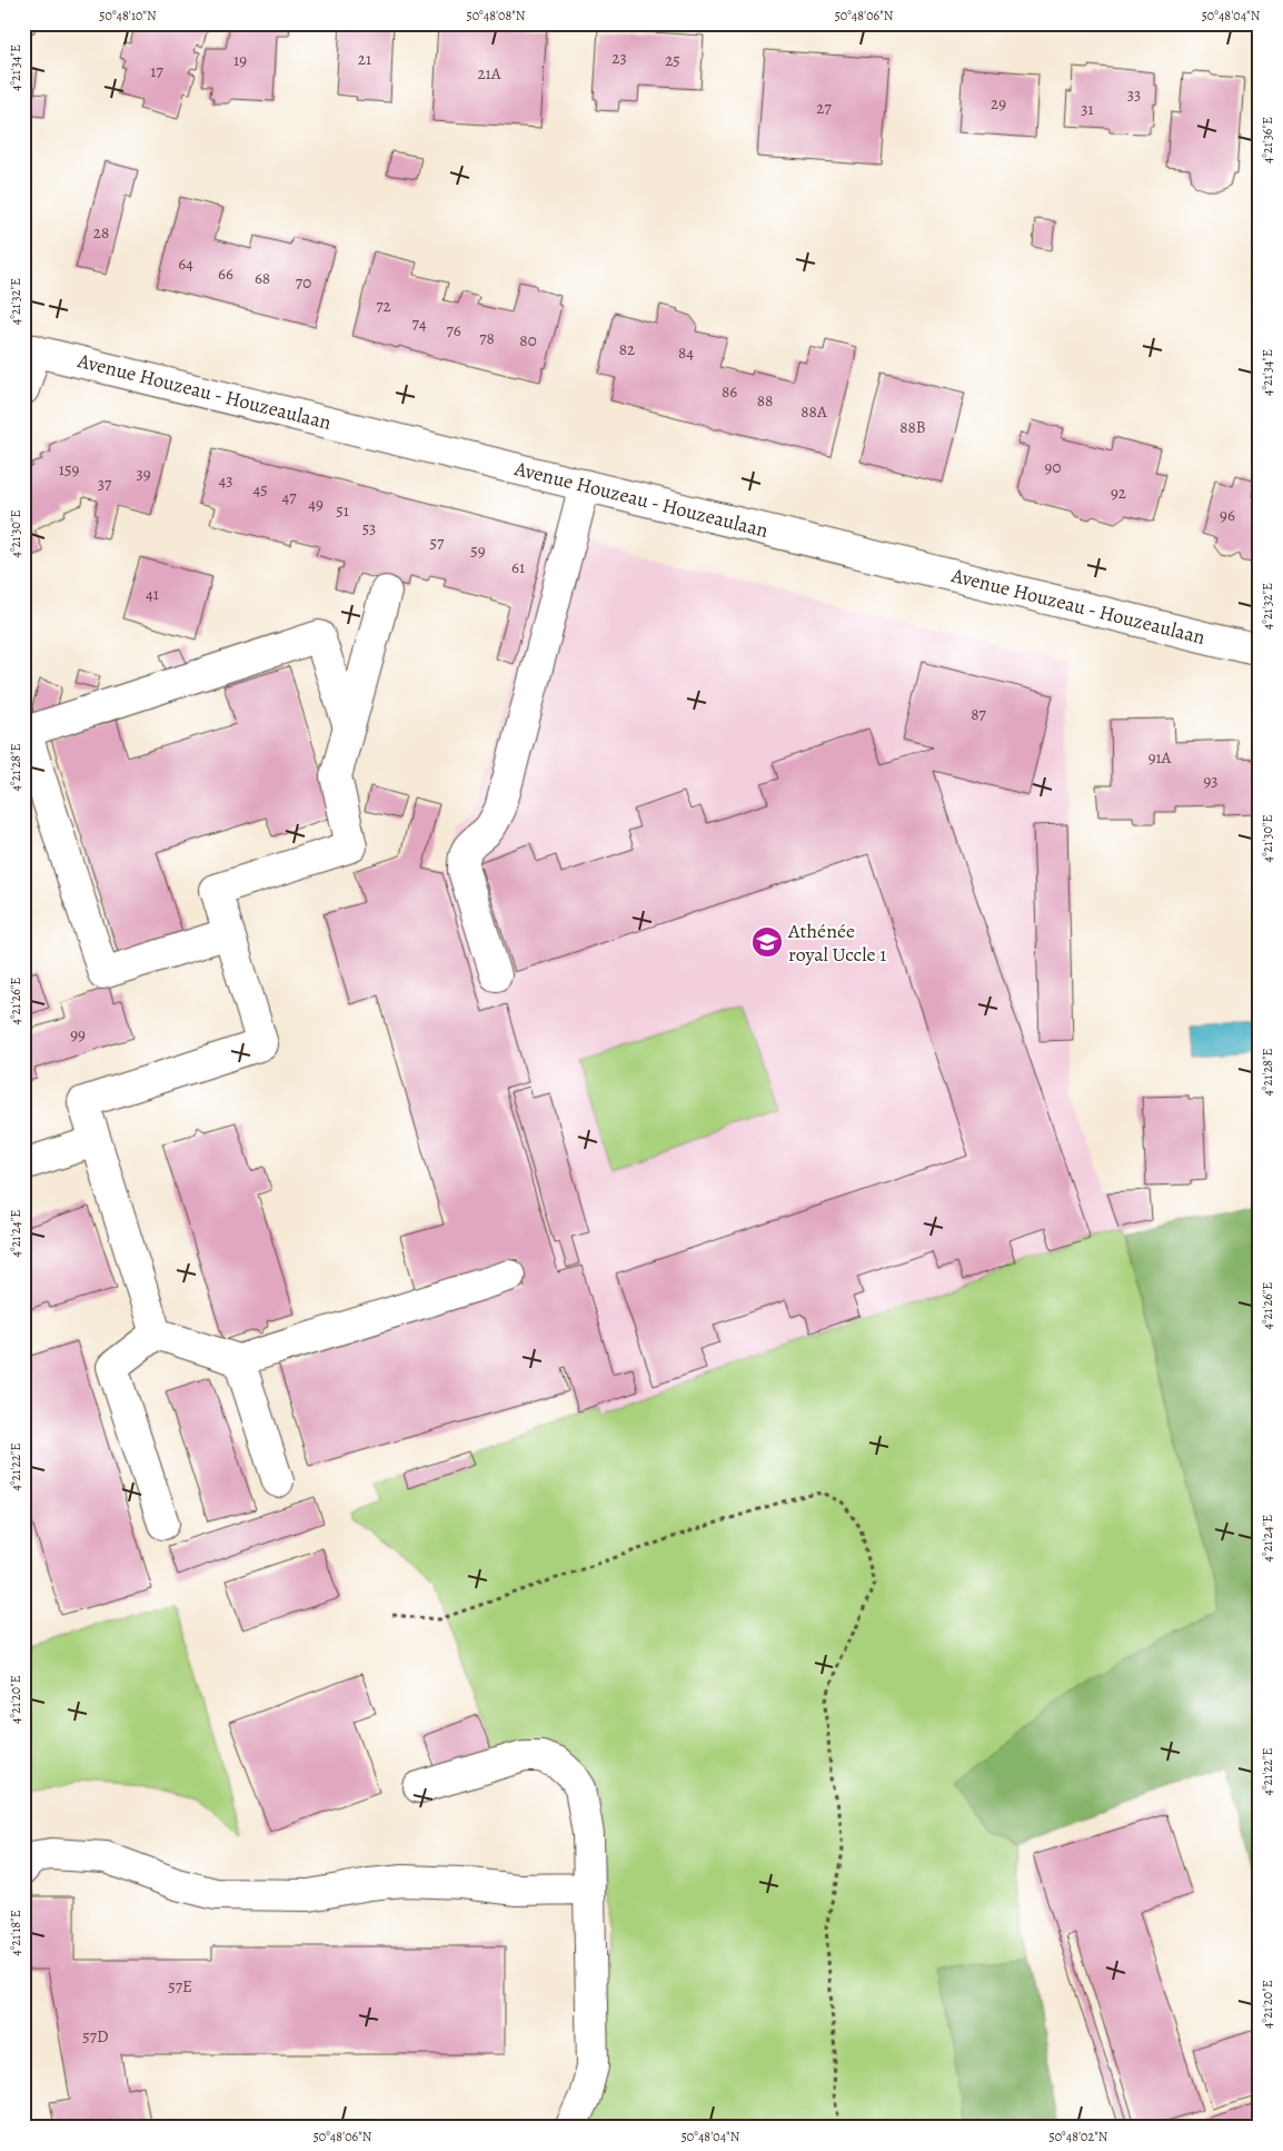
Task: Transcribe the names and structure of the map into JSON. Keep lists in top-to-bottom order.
{
  "streets": {
    "street": ["Avenue Houzeau - Houzeaulaan"]
  },
  "places": {
    "school or university": ["Athénée royal Uccle 1"]
  },
  "house_numbers": [
    "23",
    "21",
    "19",
    "25",
    "17",
    "21A",
    "33",
    "29",
    "27",
    "31",
    "28",
    "64",
    "66",
    "68",
    "70",
    "72",
    "74",
    "76",
    "78",
    "80",
    "82",
    "84",
    "86",
    "88",
    "88A",
    "88B",
    "90",
    "159",
    "39",
    "43",
    "37",
    "45",
    "92",
    "47",
    "49",
    "51",
    "96",
    "53",
    "57",
    "59",
    "61",
    "41",
    "87",
    "91A",
    "93",
    "99",
    "57E",
    "57D"
  ],
  "coordinates": [
    "50°48'10\"N",
    "50°48'08\"N",
    "50°48'06\"N",
    "50°48'04\"N",
    "4°21'34\"E",
    "4°21'36\"E",
    "4°21'32\"E",
    "4°21'30\"E",
    "4°21'28\"E",
    "4°21'26\"E",
    "4°21'24\"E",
    "4°21'22\"E",
    "4°21'20\"E",
    "4°21'18\"E",
    "50°48'02\"N"
  ]
}
